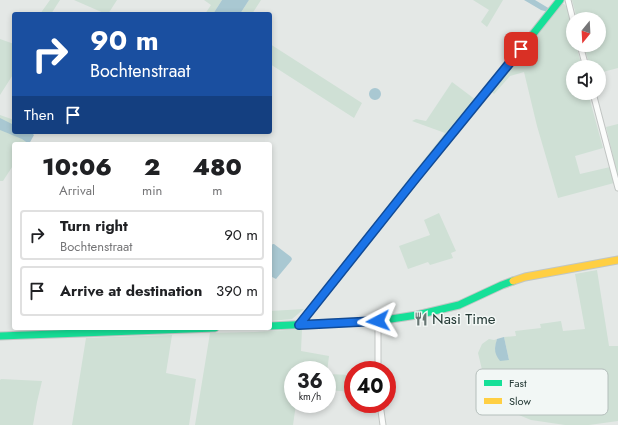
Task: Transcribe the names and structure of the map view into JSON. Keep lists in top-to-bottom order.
{
  "places": {
    "restaurant": ["Nasi Time"]
  },
  "legend": ["Fast", "Slow"],
  "north": "bottom",
  "page": {
    "turn": ["90 m", "Bochtenstraat"],
    "then": "Then",
    "eta": [
      "10:06",
      "Arrival",
      "2",
      "min",
      "480",
      "m"
    ],
    "list": [
      {
        "name": "Turn right",
        "note": "Bochtenstraat",
        "value": "90 m"
      },
      {
        "name": "Arrive at destination",
        "value": "390 m"
      }
    ],
    "speed": "36 km/h",
    "limit": "40"
  }
}
